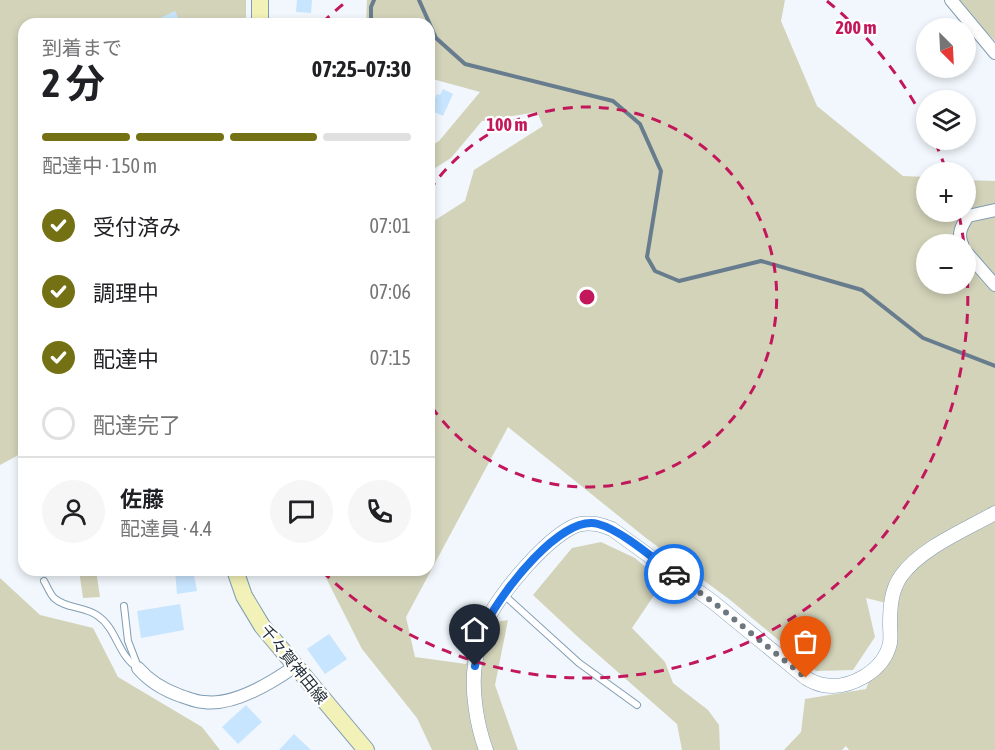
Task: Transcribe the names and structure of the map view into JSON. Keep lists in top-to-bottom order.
{
  "streets": {
    "main road": ["千々賀神田線"]
  },
  "north": "bottom right",
  "page": {
    "map_buttons": ["+", "−"],
    "heading": ["2 分", "到着まで", "07:25–07:30"],
    "panel": ["佐藤", "配達員 · 4.4"],
    "bar": "配達中 · 150 m",
    "list": [
      ["受付済み", "07:01"],
      ["調理中", "07:06"],
      ["配達中", "07:15"],
      "配達完了"
    ]
  },
  "rings": ["200 m", "100 m"]
}
